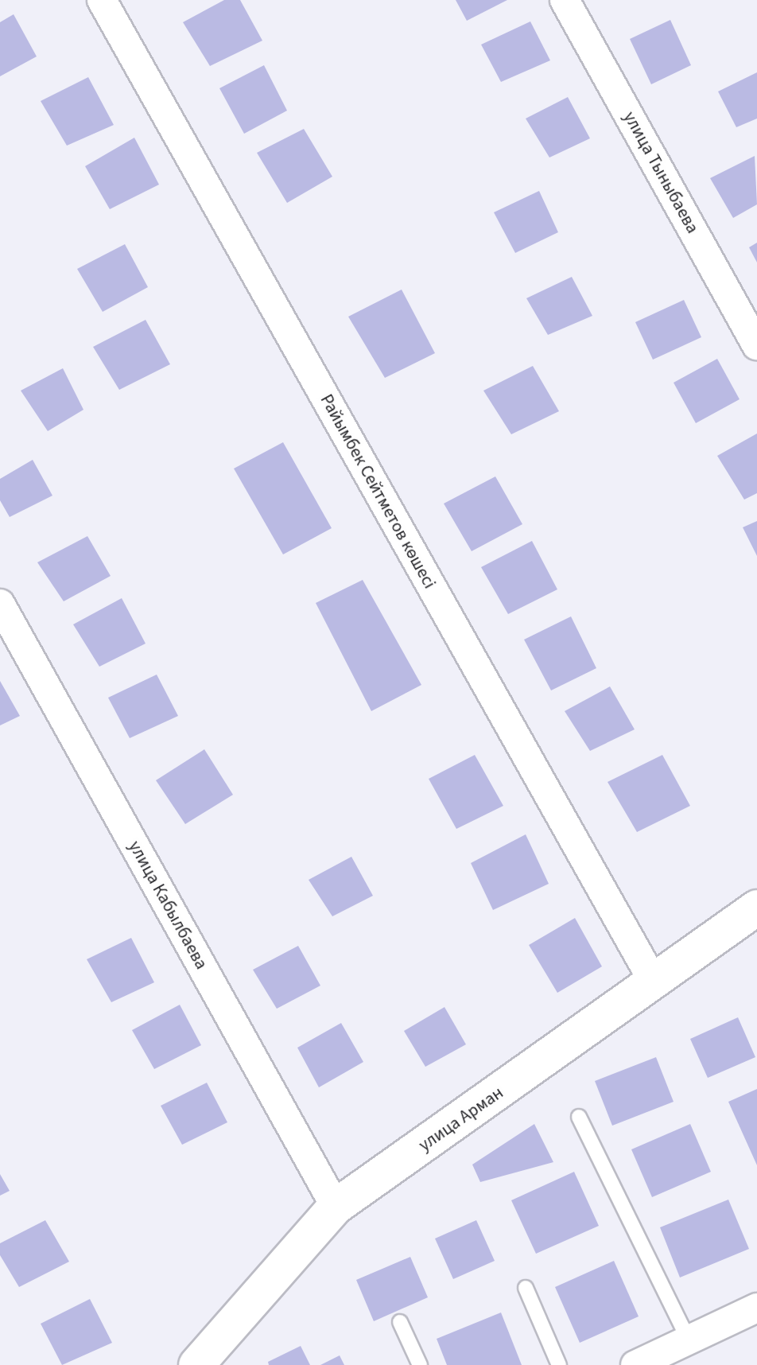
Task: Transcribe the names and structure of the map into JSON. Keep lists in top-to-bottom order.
{
  "streets": {
    "street": [
      "улица Тыныбаева",
      "Райымбек Сейтметов көшесі",
      "улица Кабылбаева",
      "улица Арман"
    ]
  },
  "crossings": [
    ["Райымбек Сейтметов көшесі", "улица Арман"],
    ["улица Кабылбаева", "улица Арман"]
  ]
}
